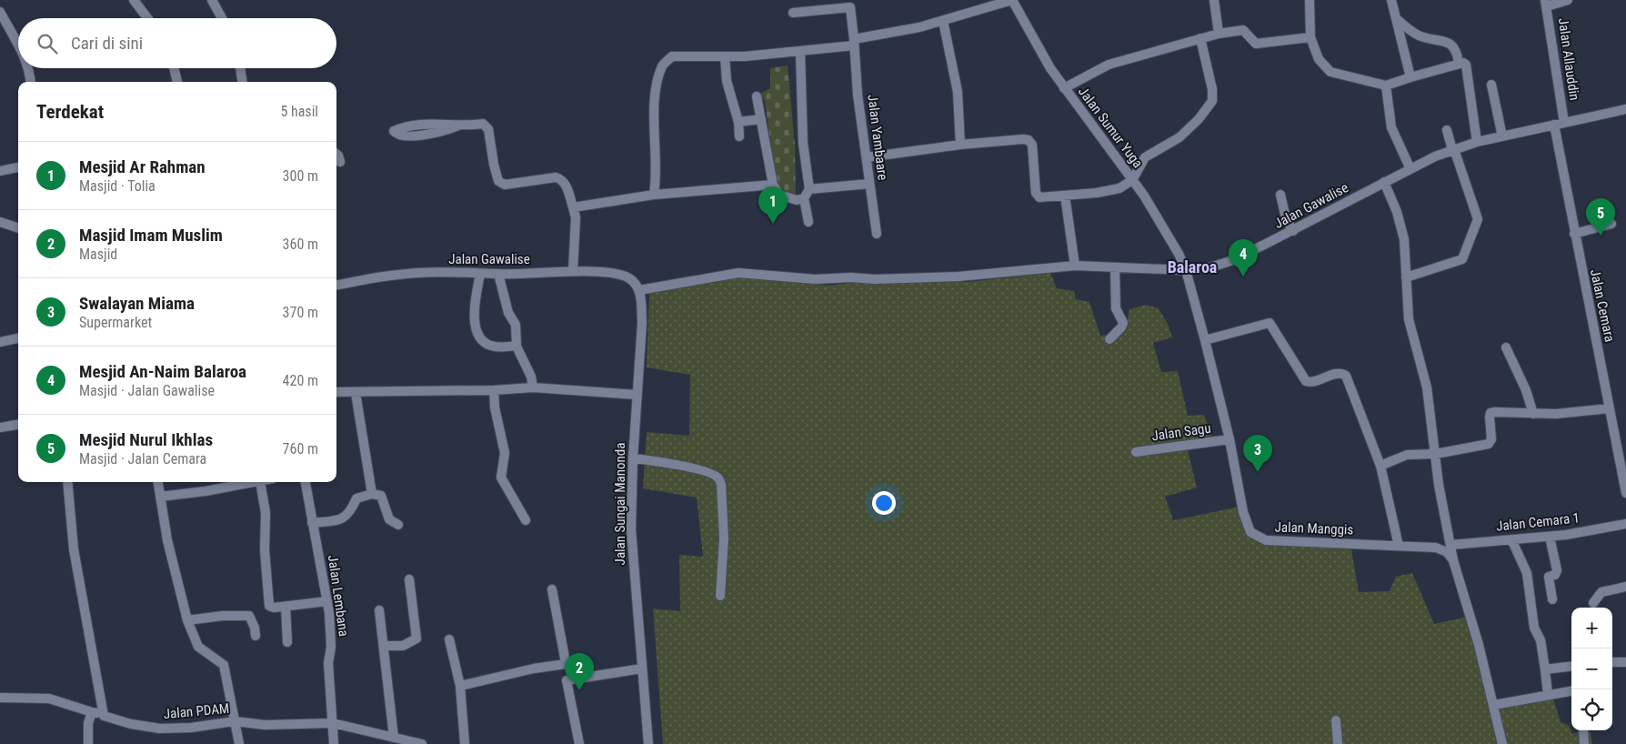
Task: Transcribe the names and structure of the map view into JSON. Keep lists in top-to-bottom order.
{
  "streets": {
    "street": [
      "Jalan Allauddin",
      "Jalan Sumur Yuga",
      "Jalan Yambaare",
      "Jalan Gawalise",
      "Jalan Cemara",
      "Jalan Sagu",
      "Jalan Sungai Manonda",
      "Jalan Cemara 1",
      "Jalan Manggis",
      "Jalan Lembana",
      "Jalan PDAM"
    ]
  },
  "crossings": [
    ["Jalan Allauddin", "Jalan Gawalise"],
    ["Jalan Sumur Yuga", "Jalan Gawalise"],
    ["Jalan Sumur Yuga", "Jalan Manggis"],
    ["Jalan Gawalise", "Jalan Cemara"],
    ["Jalan Gawalise", "Jalan Sungai Manonda"],
    ["Jalan Gawalise", "Jalan Manggis"],
    ["Jalan Sagu", "Jalan Manggis"],
    ["Jalan Lembana", "Jalan PDAM"]
  ],
  "districts": ["Balaroa"],
  "page": {
    "search": "Cari di sini",
    "heading": ["Terdekat", "5 hasil"],
    "list": [
      {
        "mark": "1",
        "name": "Mesjid Ar Rahman",
        "note": "Masjid · Tolia",
        "value": "300 m"
      },
      {
        "mark": "2",
        "name": "Masjid Imam Muslim",
        "note": "Masjid",
        "value": "360 m"
      },
      {
        "mark": "3",
        "name": "Swalayan Miama",
        "note": "Supermarket",
        "value": "370 m"
      },
      {
        "mark": "4",
        "name": "Mesjid An-Naim Balaroa",
        "note": "Masjid · Jalan Gawalise",
        "value": "420 m"
      },
      {
        "mark": "5",
        "name": "Mesjid Nurul Ikhlas",
        "note": "Masjid · Jalan Cemara",
        "value": "760 m"
      }
    ],
    "pins": [
      "1",
      "5",
      "4",
      "3",
      "2"
    ],
    "map_buttons": ["+", "−"]
  }
}
